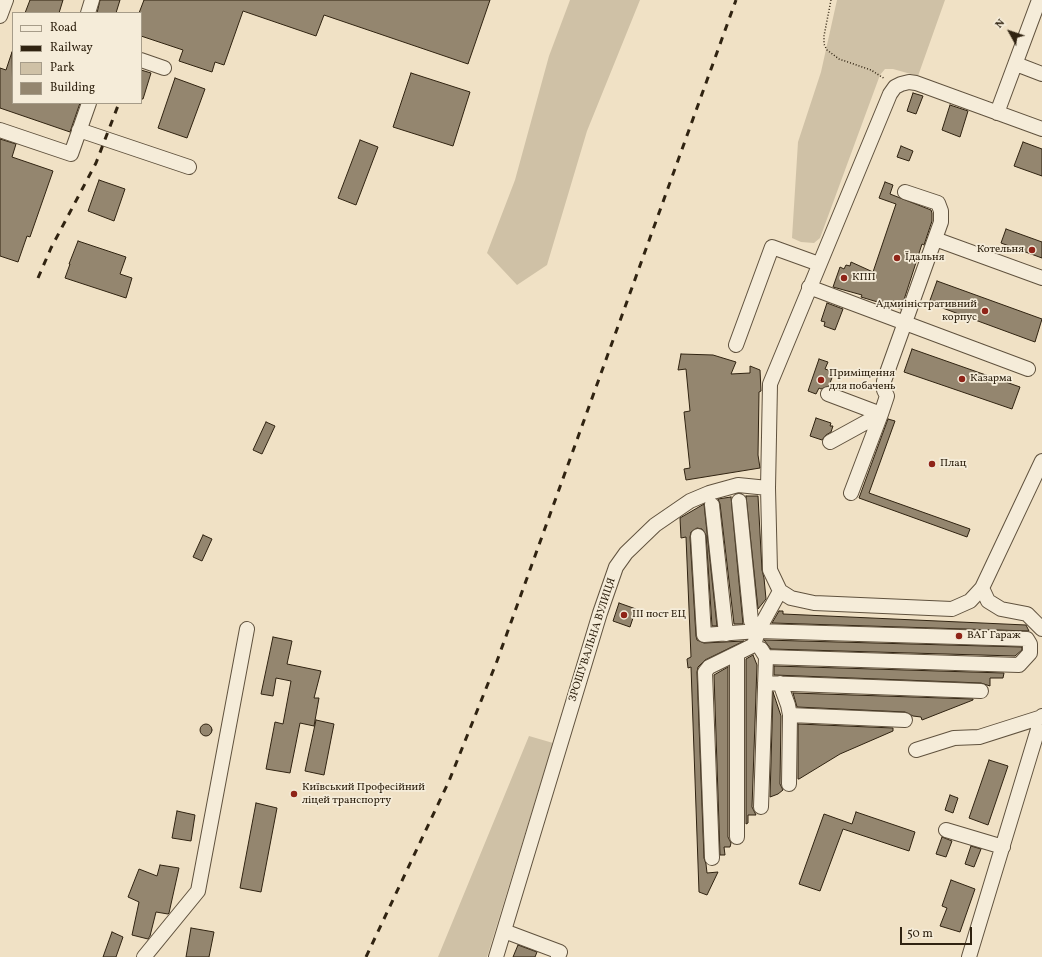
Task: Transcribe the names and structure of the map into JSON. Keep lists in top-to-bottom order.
{
  "streets": {
    "street": ["ЗРОШУВАЛЬНА ВУЛИЦЯ"]
  },
  "places": [
    "Котельня",
    "Їдальня",
    "КПП",
    "Адмиіністративний корпус",
    "Казарма",
    "Приміщення для побачень",
    "Плац",
    "III пост ЕЦ",
    "ВАГ Гараж",
    "Київський Професійний ліцей транспорту"
  ],
  "legend": [
    "Road",
    "Railway",
    "Park",
    "Building"
  ],
  "scale_bar": "50 m",
  "north": "top left"
}
